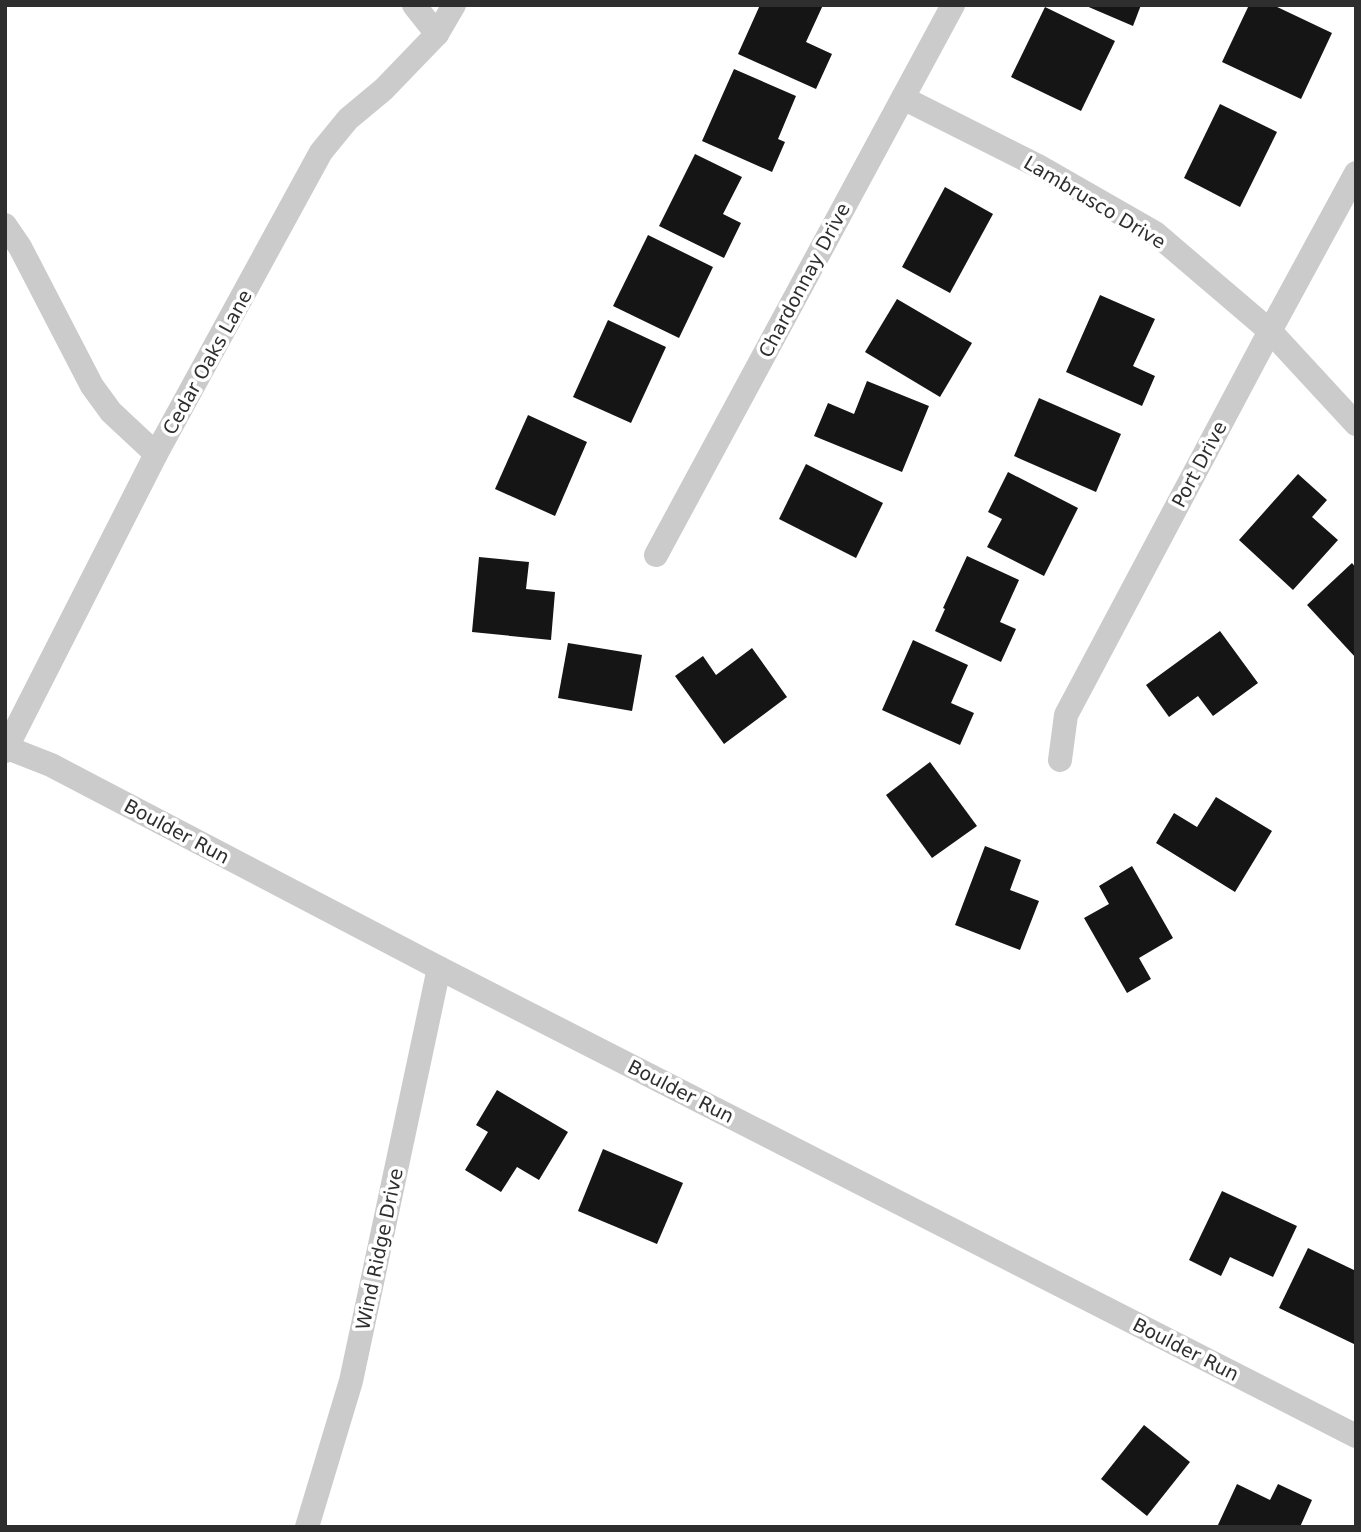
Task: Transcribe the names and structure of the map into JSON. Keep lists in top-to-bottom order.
{
  "streets": {
    "street": [
      "Lambrusco Drive",
      "Chardonnay Drive",
      "Cedar Oaks Lane",
      "Port Drive",
      "Boulder Run",
      "Wind Ridge Drive"
    ]
  },
  "crossings": [
    ["Lambrusco Drive", "Chardonnay Drive"],
    ["Lambrusco Drive", "Port Drive"],
    ["Cedar Oaks Lane", "Boulder Run"],
    ["Boulder Run", "Wind Ridge Drive"]
  ]
}
